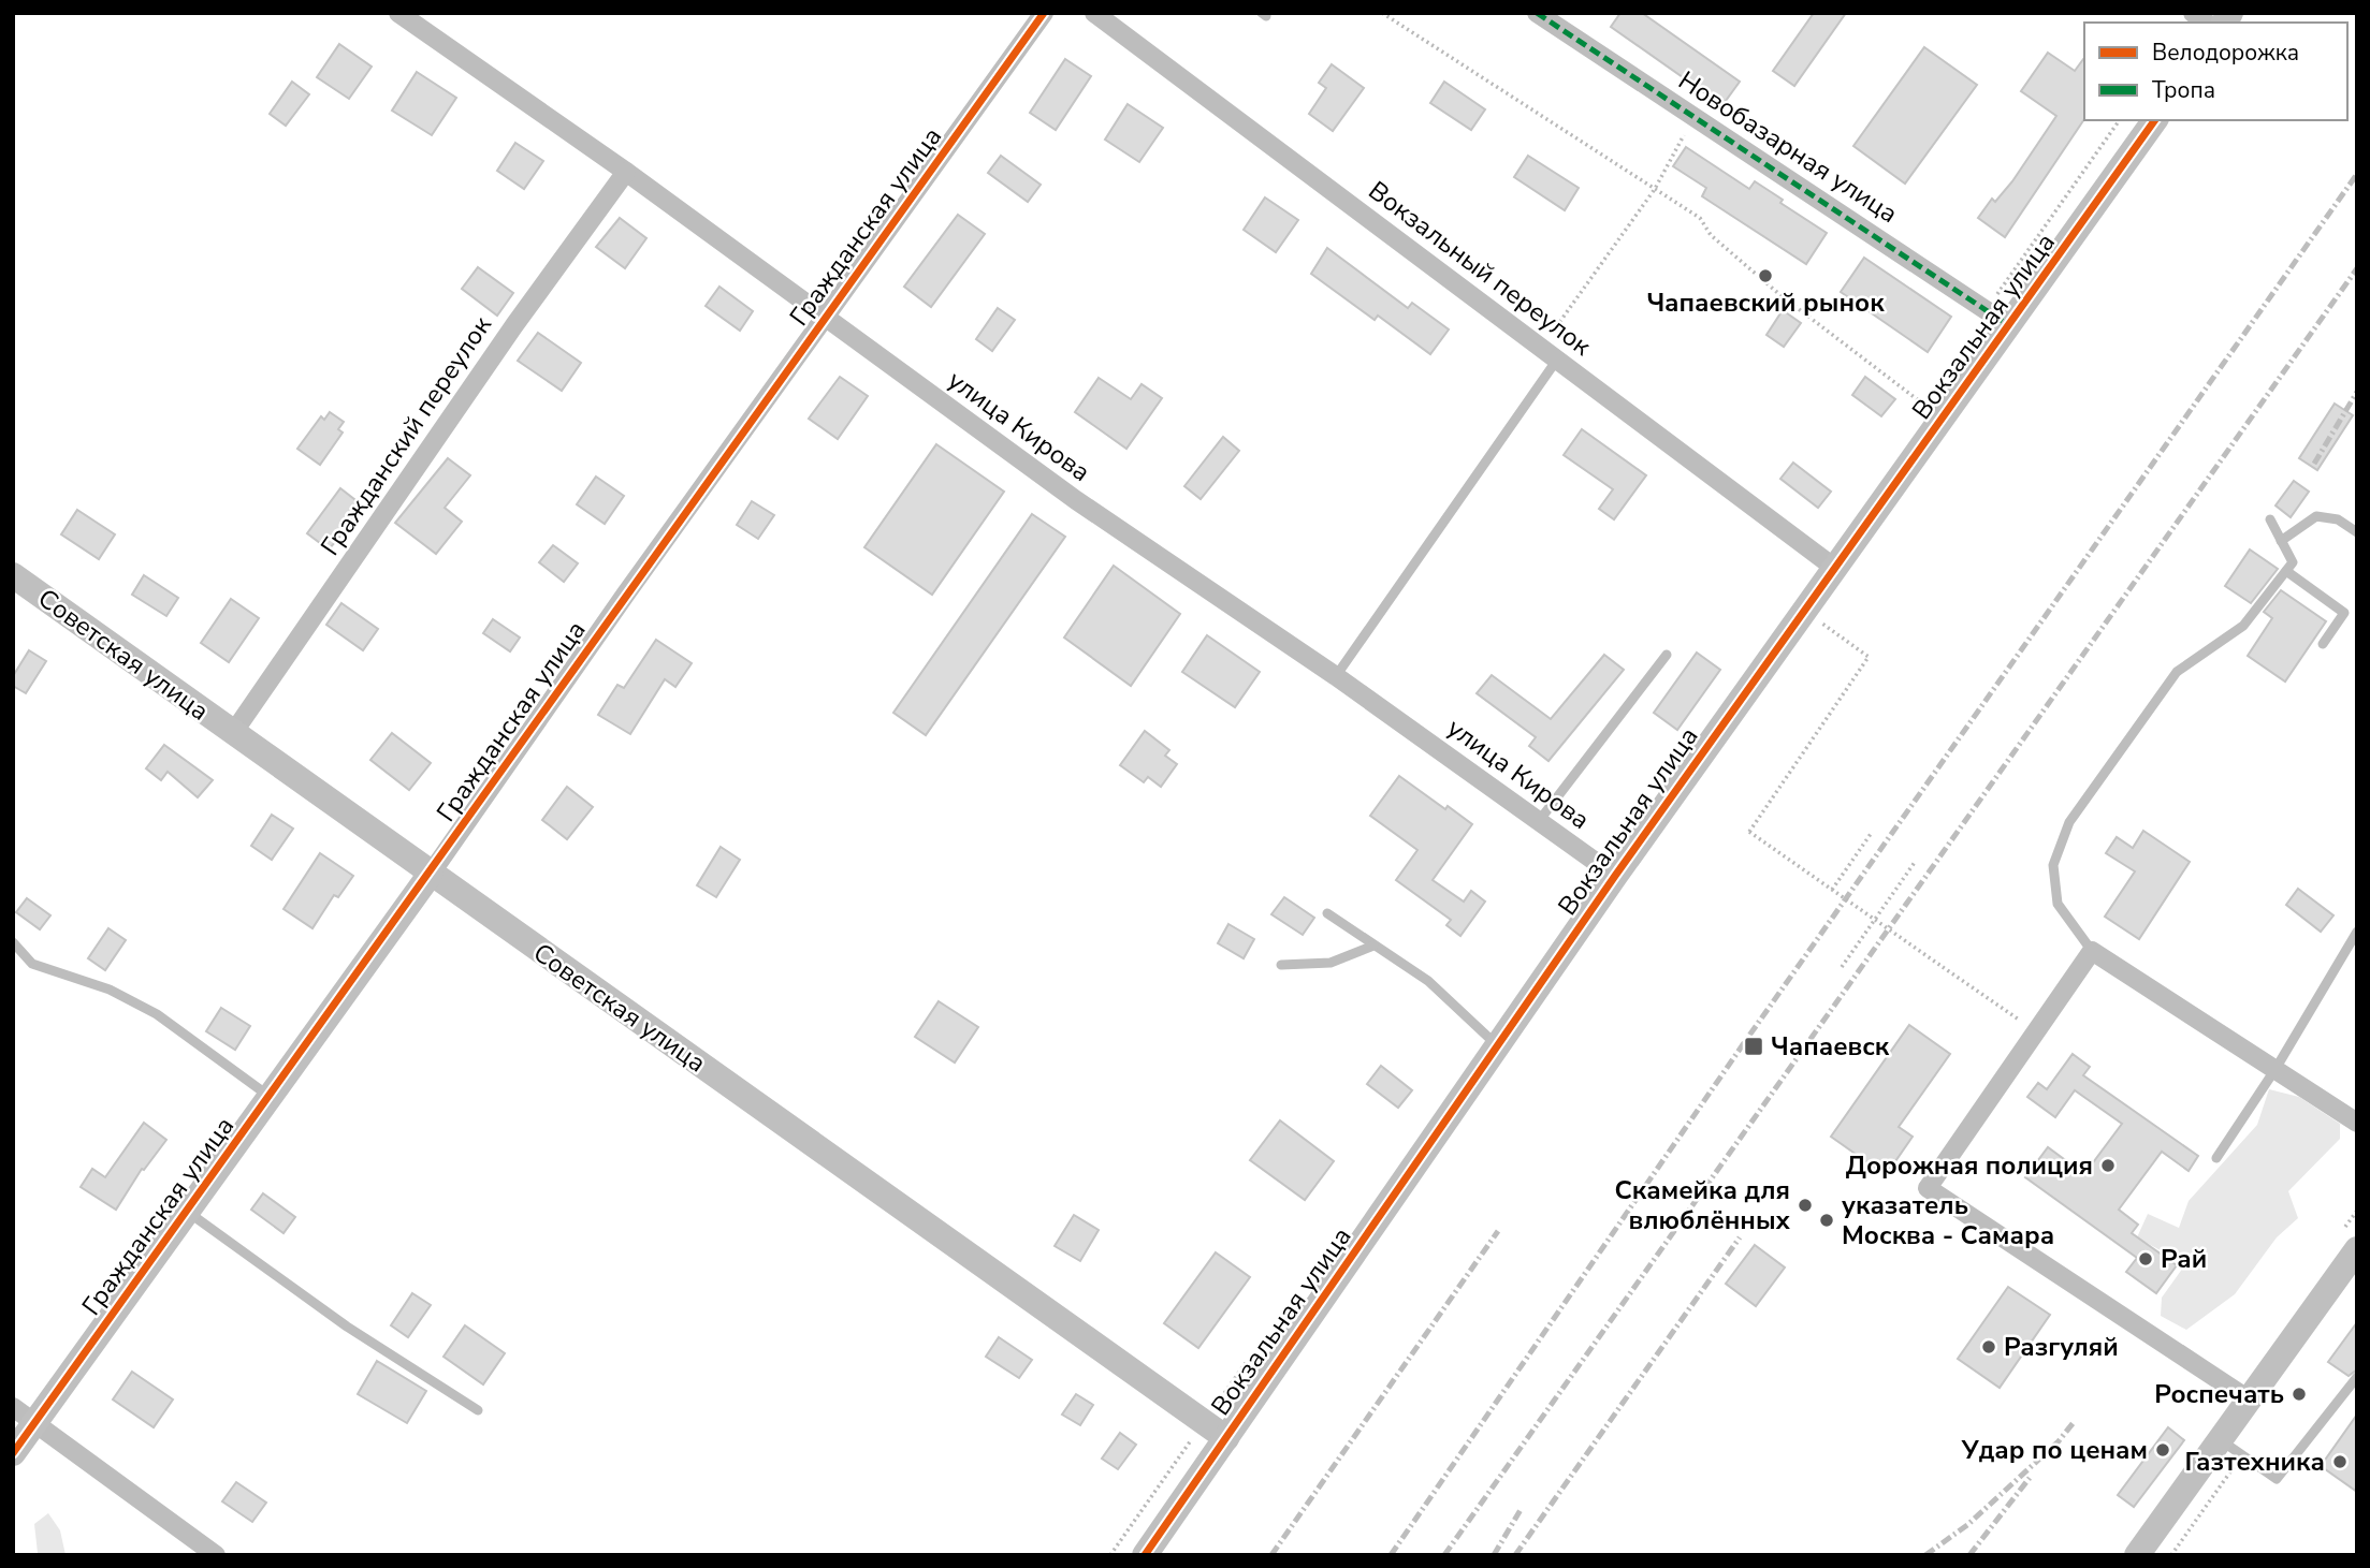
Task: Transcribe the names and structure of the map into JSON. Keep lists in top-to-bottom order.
{
  "streets": {
    "street": [
      "Новобазарная улица",
      "Гражданская улица",
      "Вокзальный переулок",
      "Вокзальная улица",
      "улица Кирова",
      "Гражданский переулок",
      "Советская улица"
    ]
  },
  "crossings": [
    ["Новобазарная улица", "Вокзальная улица"],
    ["Гражданская улица", "улица Кирова"],
    ["Гражданская улица", "Советская улица"],
    ["Вокзальный переулок", "Вокзальная улица"],
    ["Вокзальная улица", "улица Кирова"],
    ["Вокзальная улица", "Советская улица"],
    ["улица Кирова", "Гражданский переулок"],
    ["Гражданский переулок", "Советская улица"]
  ],
  "places": {
    "other": [
      "Чапаевский рынок",
      "Дорожная полиция",
      "Скамейка для влюблённых",
      "указатель Москва - Самара",
      "Рай",
      "Разгуляй",
      "Роспечать",
      "Удар по ценам",
      "Газтехника"
    ],
    "transit": ["Чапаевск"]
  },
  "legend": ["Велодорожка", "Тропа"]
}
